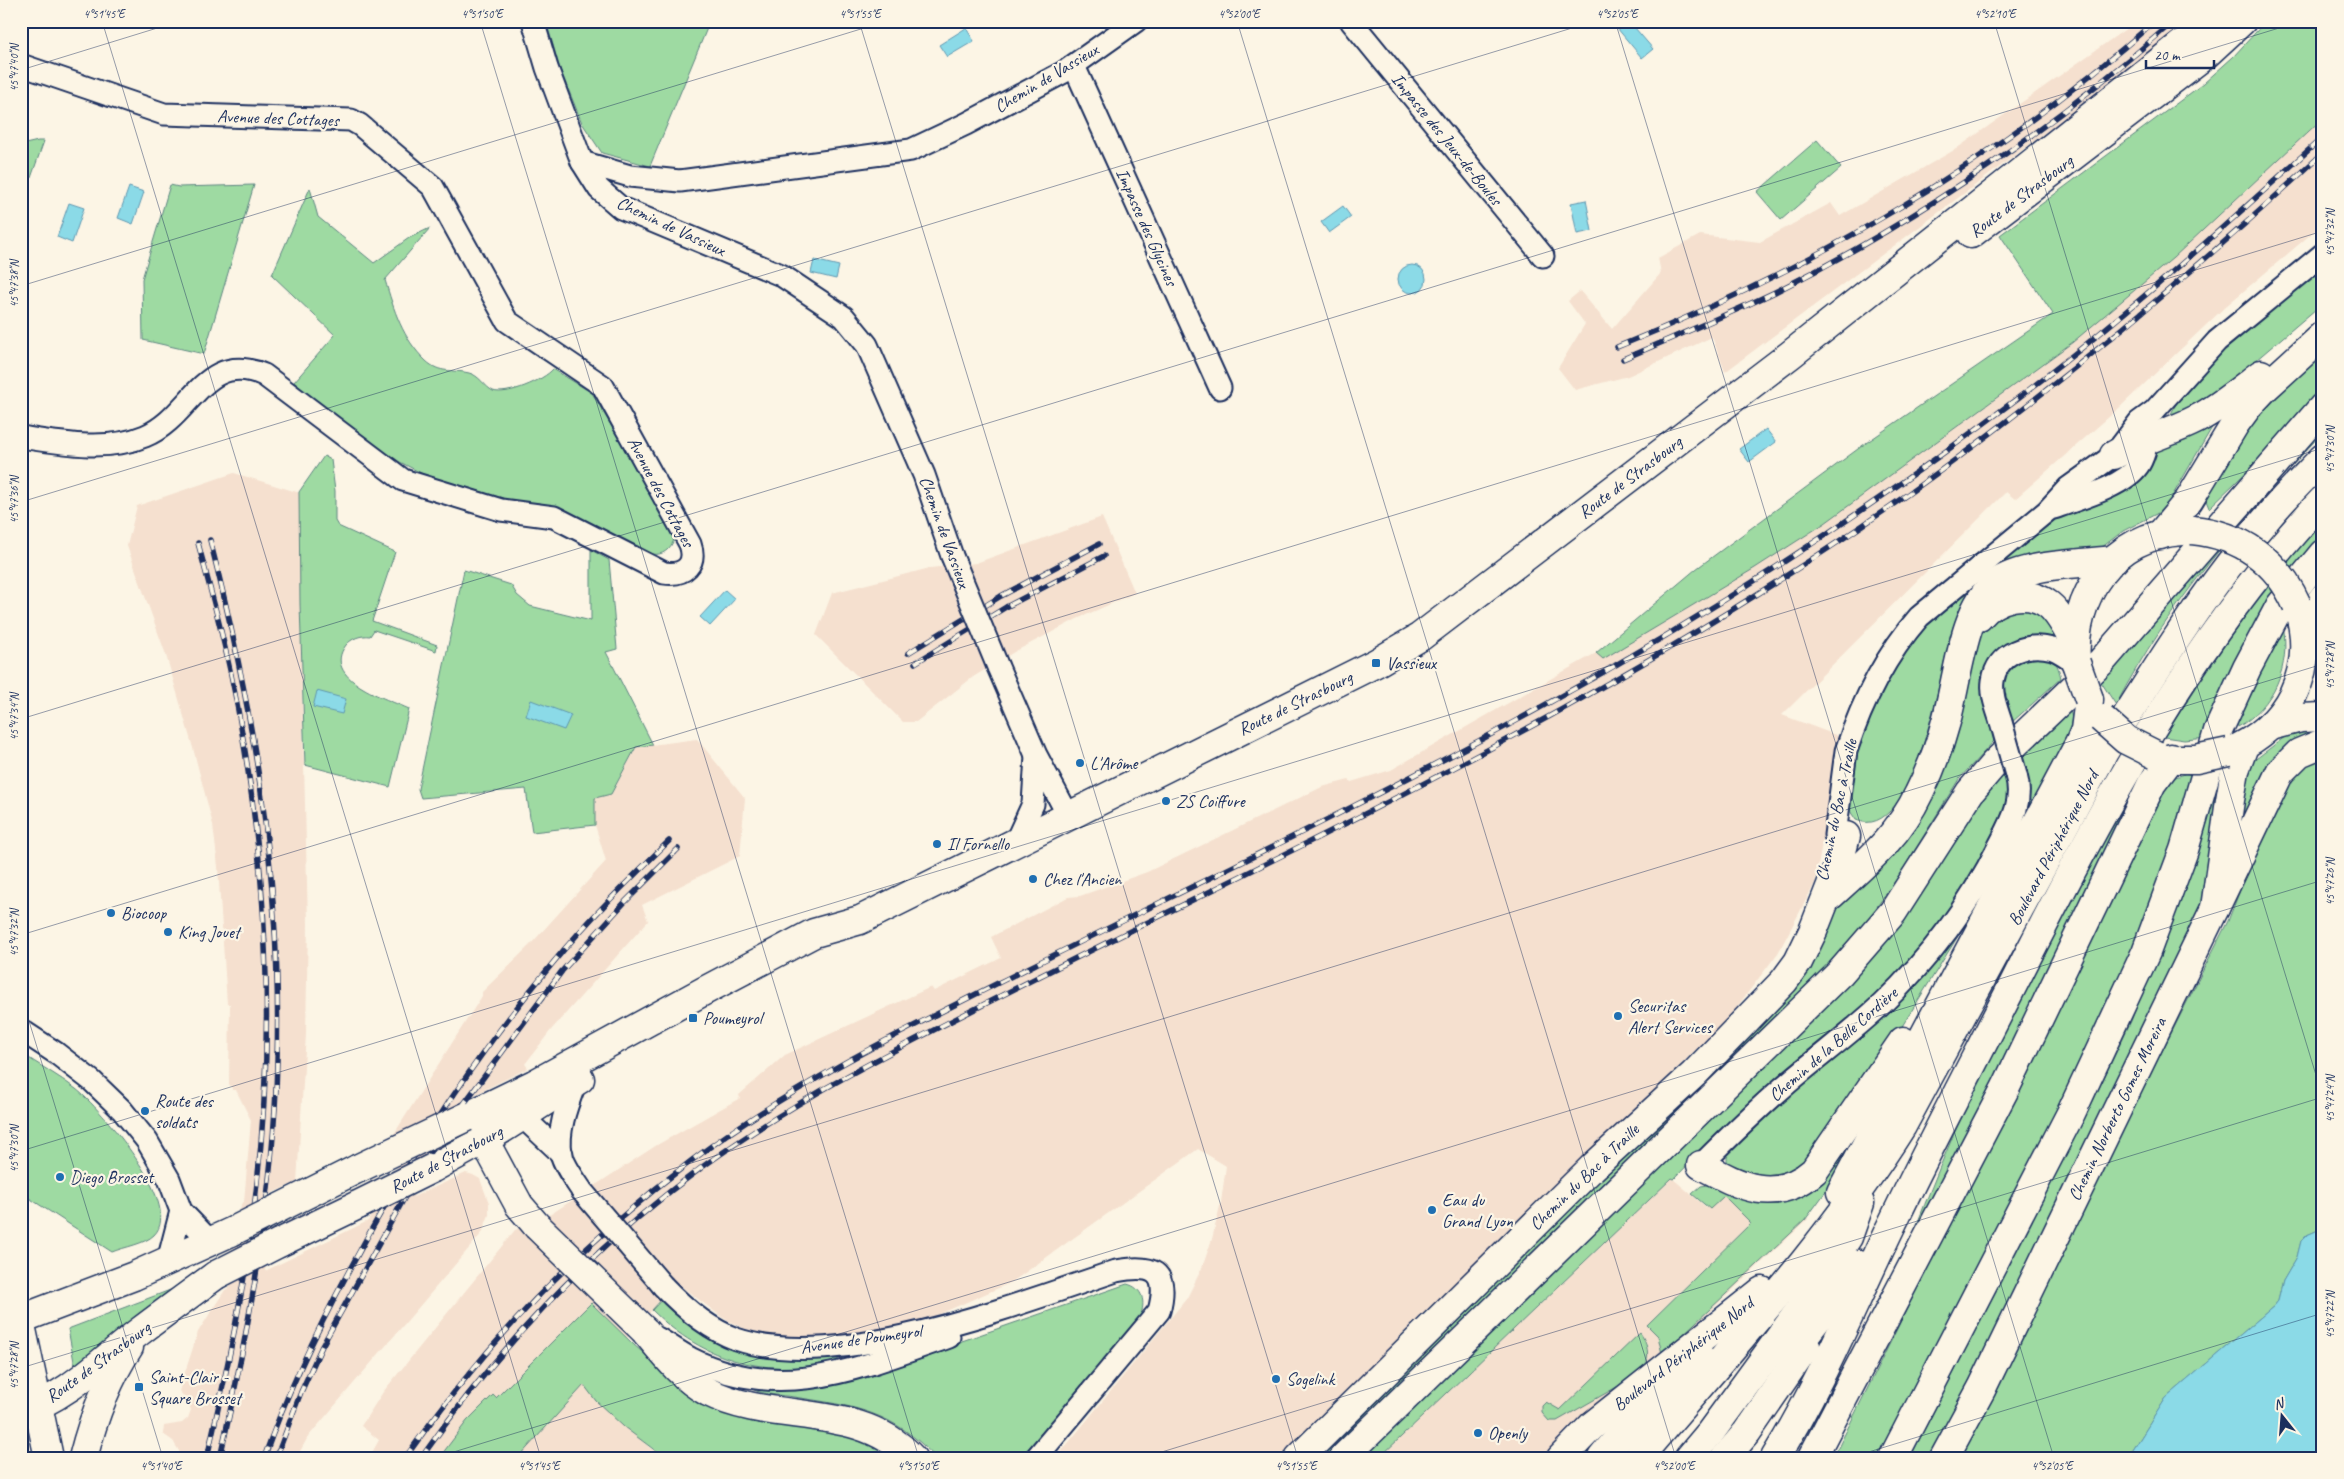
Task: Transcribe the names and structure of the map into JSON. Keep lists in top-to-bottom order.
{
  "streets": {
    "main road": [
      "Route de Strasbourg",
      "Chemin du Bac à Traille",
      "Boulevard Périphérique Nord",
      "Chemin Norberto Gomes Moreira"
    ],
    "street": [
      "Chemin de Vassieux",
      "Avenue des Cottages",
      "Impasse des Jeux-de-Boules",
      "Impasse des Glycines",
      "Chemin de la Belle Cordière",
      "Avenue de Poumeyrol"
    ]
  },
  "crossings": [
    ["Chemin de Vassieux", "Route de Strasbourg"],
    ["Chemin de Vassieux", "Impasse des Glycines"],
    ["Route de Strasbourg", "Avenue de Poumeyrol"]
  ],
  "places": {
    "transit": ["Vassieux", "Poumeyrol", "Saint-Clair - Square Brosset"],
    "other": [
      "L'Arôme",
      "ZS Coiffure",
      "Il Fornello",
      "Chez l'Ancien",
      "Biocoop",
      "King Jouet",
      "Securitas Alert Services",
      "Route des soldats",
      "Diego Brosset",
      "Eau du Grand Lyon",
      "Sogelink",
      "Openly"
    ]
  },
  "scale_bar": "20 m",
  "north": "top",
  "coordinates": [
    "4°51'45\"E",
    "4°51'50\"E",
    "4°51'55\"E",
    "4°52'00\"E",
    "4°52'05\"E",
    "4°52'10\"E",
    "45°47'40\"N",
    "45°47'32\"N",
    "45°47'38\"N",
    "45°47'30\"N",
    "45°47'36\"N",
    "45°47'28\"N",
    "45°47'34\"N",
    "45°47'26\"N",
    "45°47'24\"N",
    "45°47'22\"N",
    "4°51'40\"E"
  ]
}
